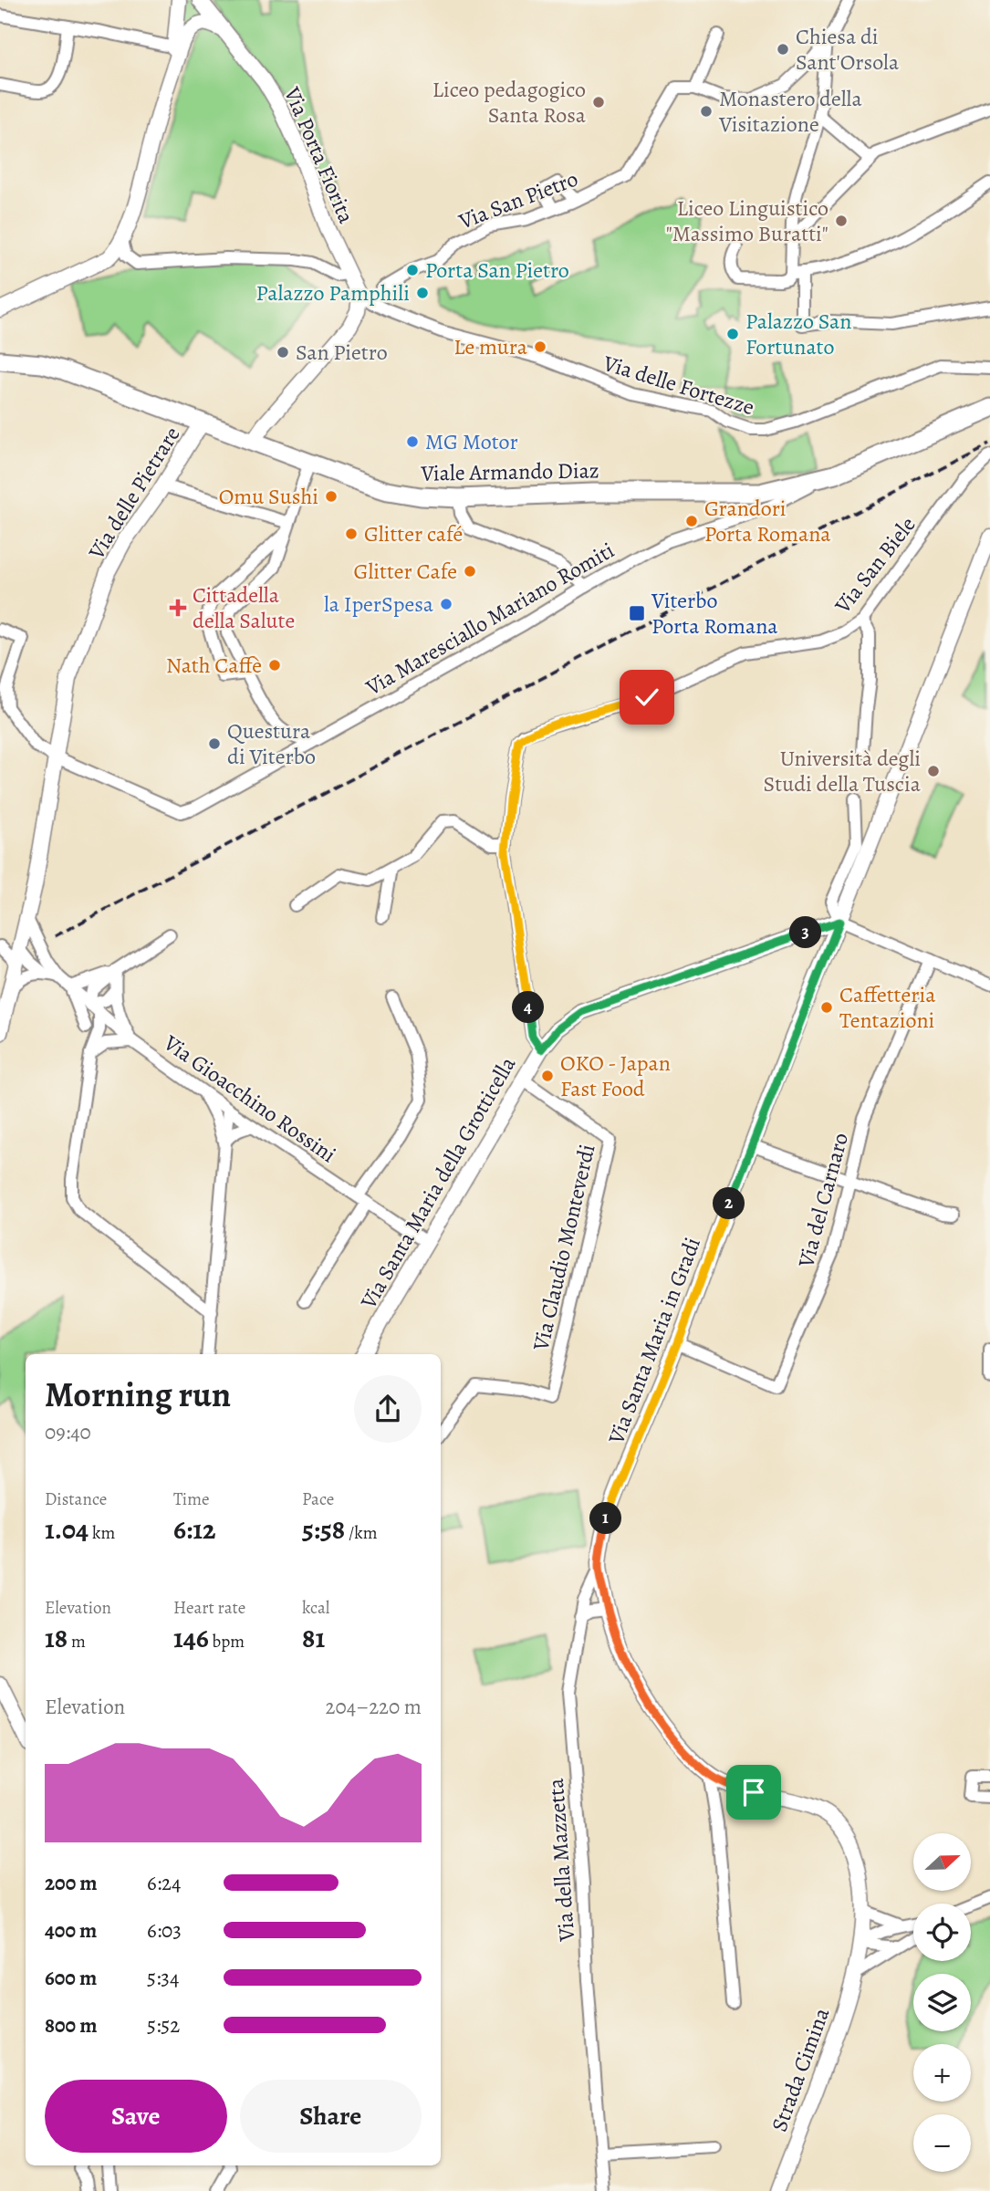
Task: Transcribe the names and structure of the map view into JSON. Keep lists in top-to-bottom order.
{
  "streets": {
    "main road": [
      "Via Porta Fiorita",
      "Viale Armando Diaz",
      "Via delle Pietrare",
      "Via Santa Maria della Grotticella",
      "Via Santa Maria in Gradi",
      "Strada Cimina"
    ],
    "street": [
      "Via San Pietro",
      "Via delle Fortezze",
      "Via San Biele",
      "Via Maresciallo Mariano Romiti",
      "Via Gioacchino Rossini",
      "Via del Carnaro",
      "Via Claudio Monteverdi",
      "Via della Mazzetta"
    ]
  },
  "crossings": [
    ["Via Porta Fiorita", "Via San Pietro"],
    ["Via Porta Fiorita", "Via delle Fortezze"],
    ["Via San Pietro", "Via delle Fortezze"],
    ["Viale Armando Diaz", "Via delle Pietrare"],
    ["Viale Armando Diaz", "Via Maresciallo Mariano Romiti"],
    ["Via delle Pietrare", "Via Maresciallo Mariano Romiti"],
    ["Via San Biele", "Via Santa Maria della Grotticella"],
    ["Via Gioacchino Rossini", "Via Santa Maria della Grotticella"],
    ["Via Santa Maria della Grotticella", "Via Claudio Monteverdi"],
    ["Via Santa Maria della Grotticella", "Via Santa Maria in Gradi"],
    ["Via del Carnaro", "Via Santa Maria in Gradi"],
    ["Via Santa Maria in Gradi", "Via della Mazzetta"],
    ["Via Santa Maria in Gradi", "Strada Cimina"]
  ],
  "places": {
    "other": [
      "Chiesa di Sant'Orsola",
      "Liceo pedagogico Santa Rosa",
      "Monastero della Visitazione",
      "Liceo Linguistico \"Massimo Buratti\"",
      "Porta San Pietro",
      "Palazzo Pamphili",
      "Palazzo San Fortunato",
      "Le mura",
      "San Pietro",
      "MG Motor",
      "Omu Sushi",
      "Grandori Porta Romana",
      "Glitter café",
      "Glitter Cafe",
      "la IperSpesa",
      "Nath Caffè",
      "Questura di Viterbo",
      "Università degli Studi della Tuscia",
      "Caffetteria Tentazioni",
      "OKO - Japan Fast Food"
    ],
    "health": ["Cittadella della Salute"],
    "transit": ["Viterbo Porta Romana"]
  },
  "north": "right",
  "page": {
    "pins": [
      "3",
      "4",
      "2",
      "1"
    ],
    "heading": ["Morning run", "09:40"],
    "stats": [
      ["Distance", "1.04 km"],
      ["Time", "6:12"],
      ["Pace", "5:58 /km"],
      ["Elevation", "18 m"],
      ["Heart rate", "146 bpm"],
      ["kcal", "81"]
    ],
    "chart": ["Elevation", "204–220 m"],
    "map_buttons": ["+", "−"],
    "list": [
      {
        "name": "200 m",
        "note": "6:24"
      },
      {
        "name": "400 m",
        "note": "6:03"
      },
      {
        "name": "600 m",
        "note": "5:34"
      },
      {
        "name": "800 m",
        "note": "5:52"
      }
    ],
    "buttons": ["Save", "Share"]
  }
}
